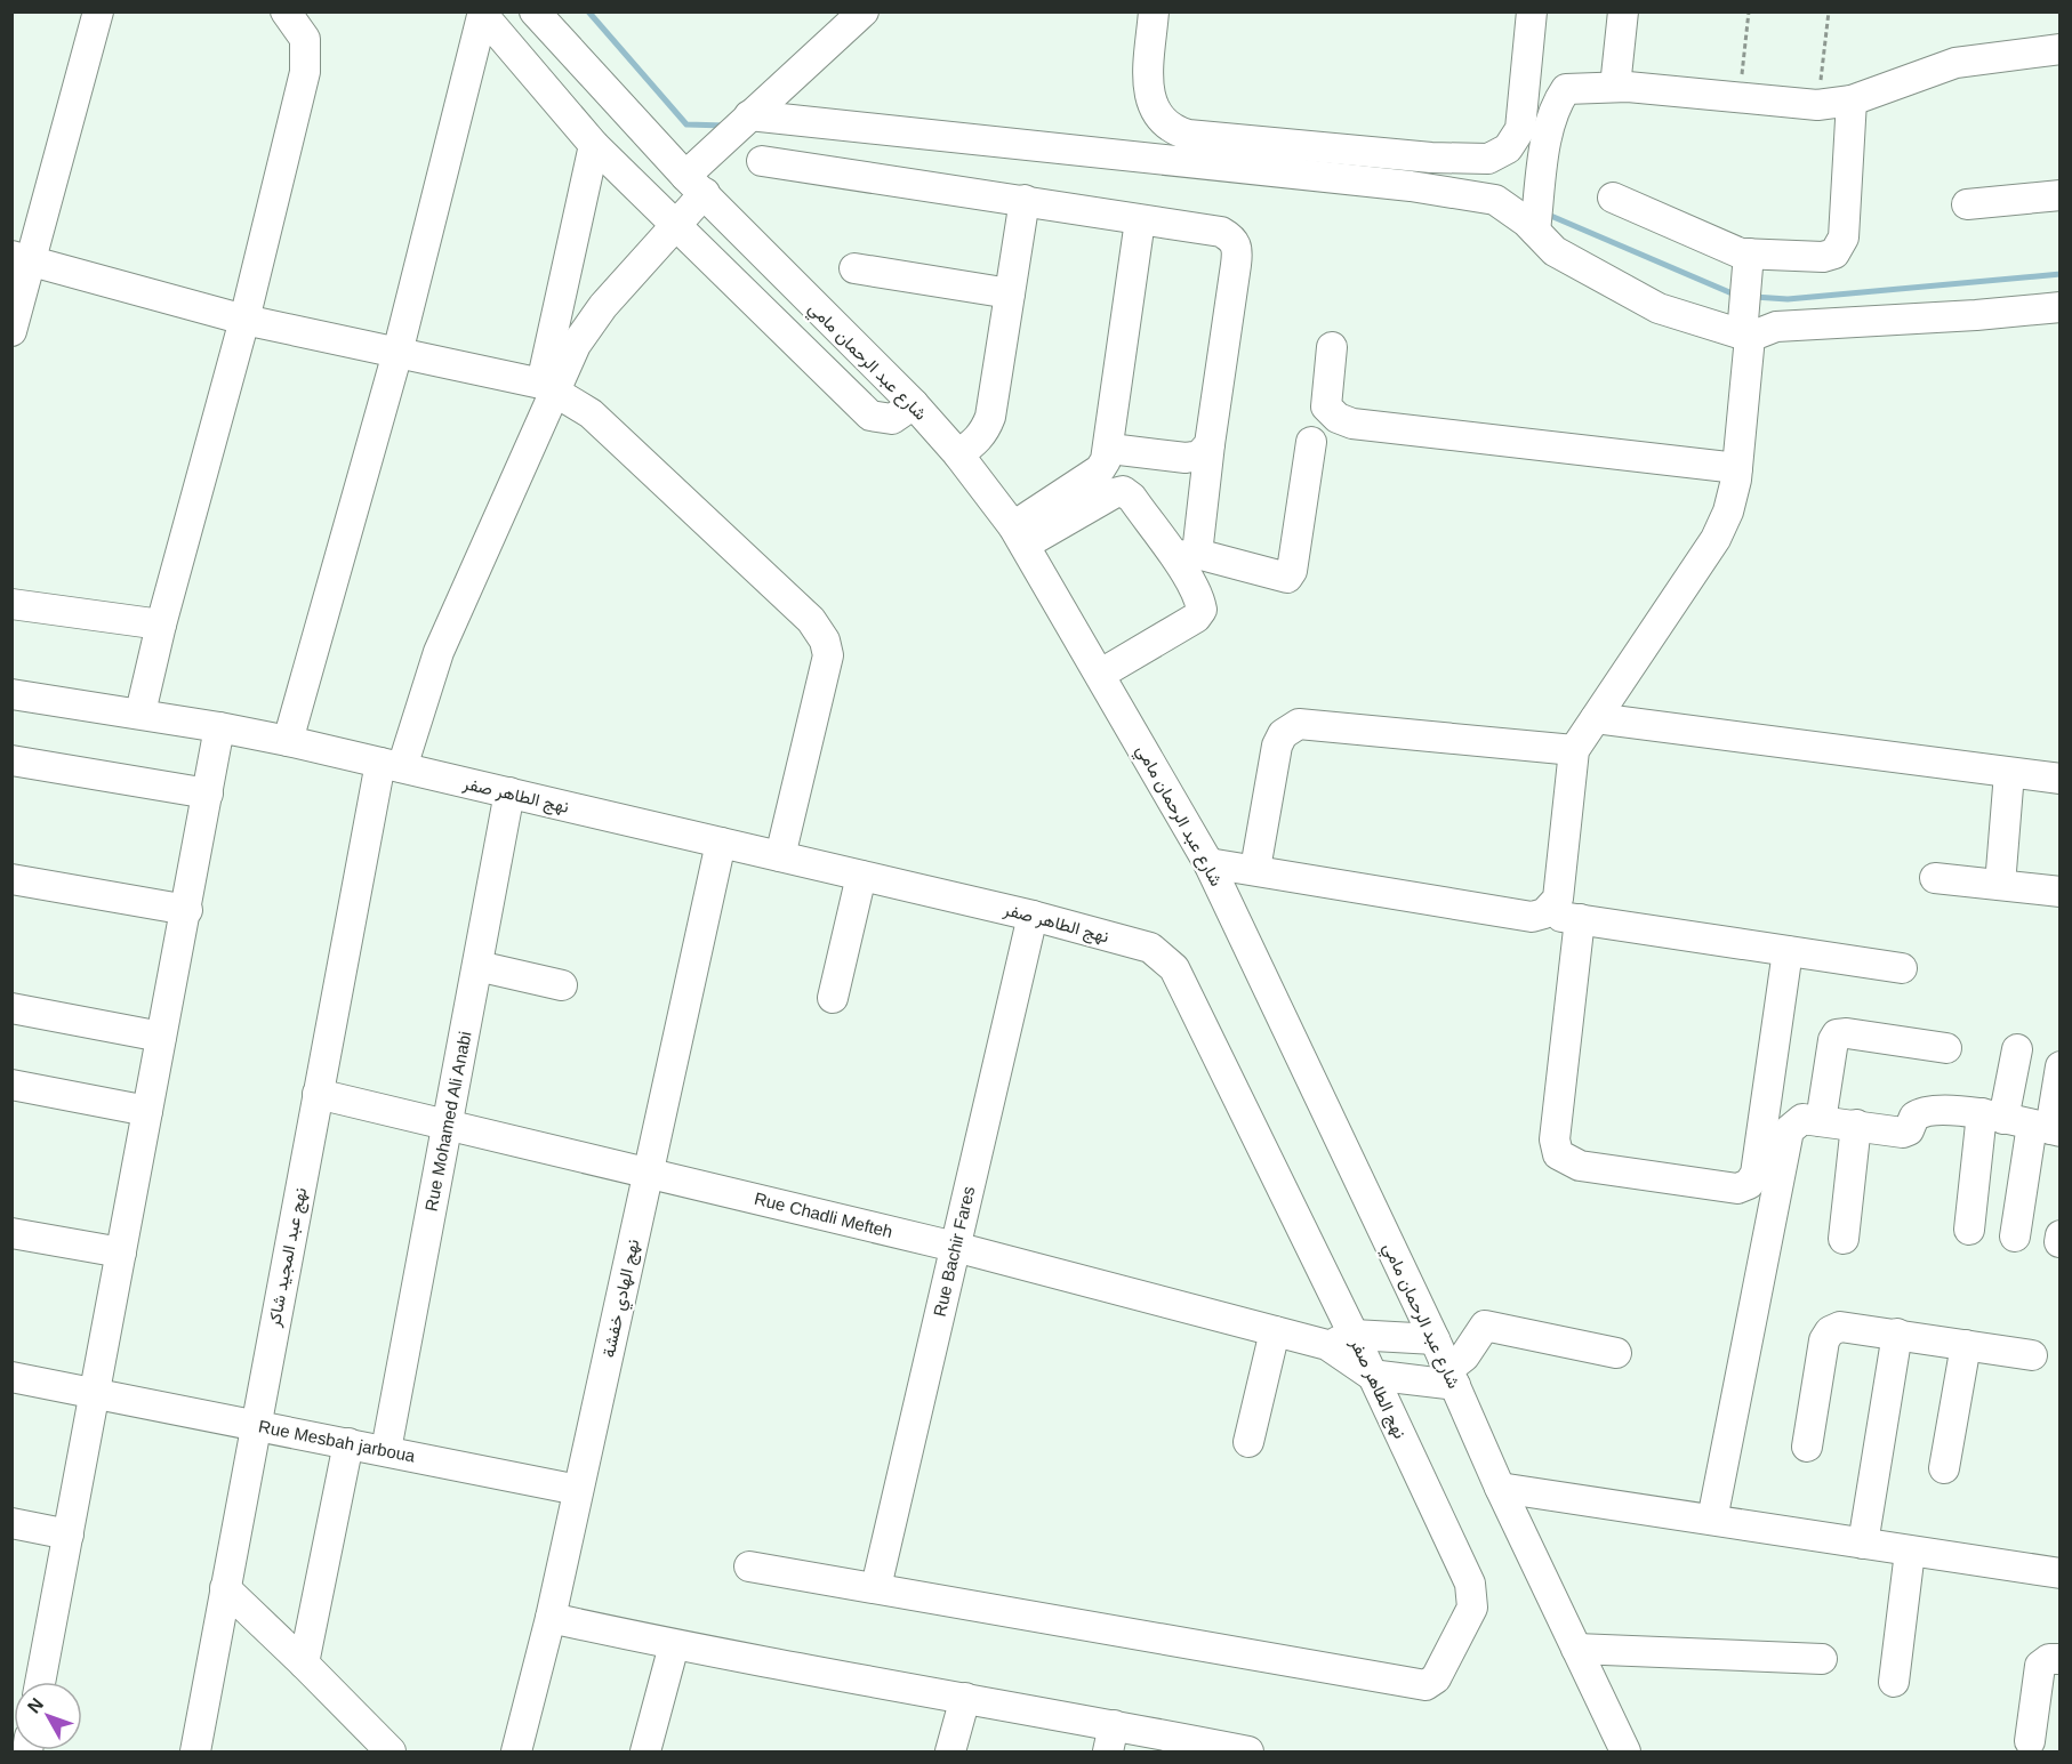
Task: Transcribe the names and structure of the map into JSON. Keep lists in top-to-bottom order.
{
  "streets": {
    "street": [
      "شارع عبد الرحمان مامي",
      "نهج الطاهر صفر",
      "Rue Mohamed Ali Anabi",
      "Rue Chadli Mefteh",
      "Rue Bachir Fares",
      "نهج عبد المجيد شاكر",
      "نهج الهادي خفشة",
      "Rue Mesbah jarboua"
    ]
  },
  "crossings": [
    ["نهج الطاهر صفر", "Rue Mohamed Ali Anabi"],
    ["نهج الطاهر صفر", "Rue Chadli Mefteh"],
    ["نهج الطاهر صفر", "Rue Bachir Fares"],
    ["نهج الطاهر صفر", "نهج عبد المجيد شاكر"],
    ["نهج الطاهر صفر", "نهج الهادي خفشة"],
    ["Rue Mohamed Ali Anabi", "Rue Chadli Mefteh"],
    ["Rue Mohamed Ali Anabi", "Rue Mesbah jarboua"],
    ["Rue Chadli Mefteh", "Rue Bachir Fares"],
    ["Rue Chadli Mefteh", "نهج عبد المجيد شاكر"],
    ["Rue Chadli Mefteh", "نهج الهادي خفشة"],
    ["نهج عبد المجيد شاكر", "Rue Mesbah jarboua"],
    ["نهج الهادي خفشة", "Rue Mesbah jarboua"]
  ],
  "north": "top left"
}
